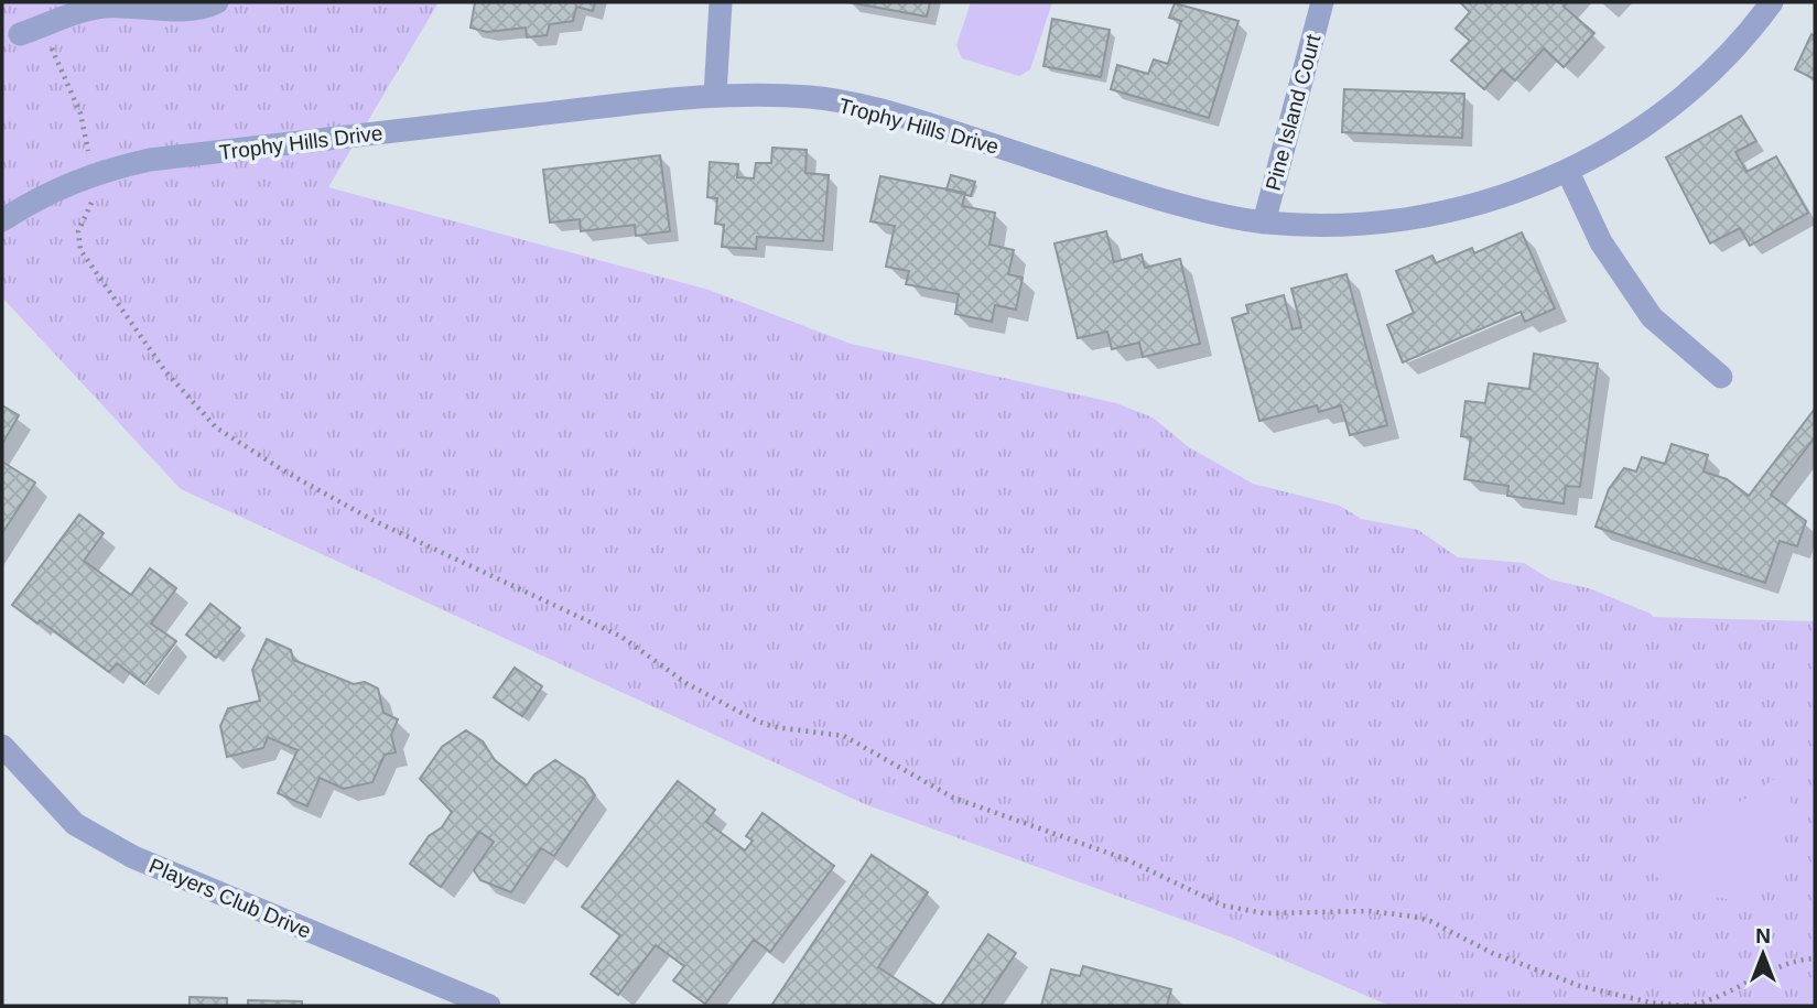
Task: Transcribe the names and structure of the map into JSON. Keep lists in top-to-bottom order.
{
  "streets": {
    "street": ["Pine Island Court", "Trophy Hills Drive", "Players Club Drive"]
  },
  "crossings": [
    ["Pine Island Court", "Trophy Hills Drive"]
  ],
  "north": "top"
}
